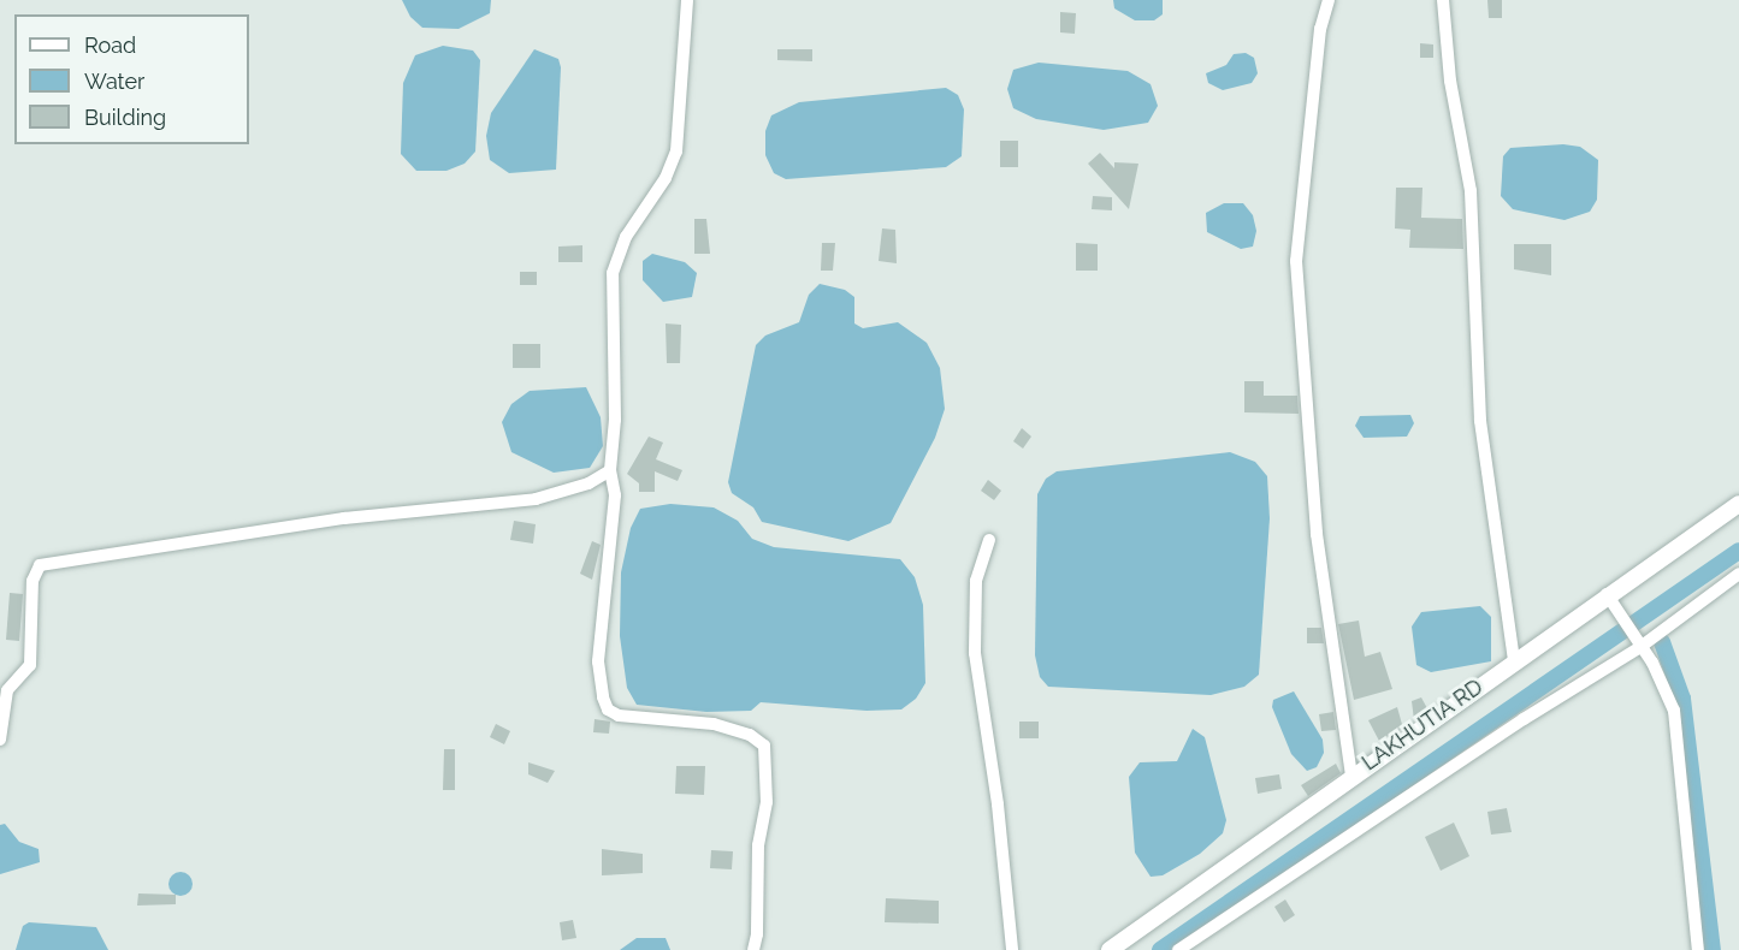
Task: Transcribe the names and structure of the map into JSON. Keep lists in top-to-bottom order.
{
  "streets": {
    "street": ["LAKHUTIA RD"]
  },
  "legend": ["Road", "Water", "Building"]
}
